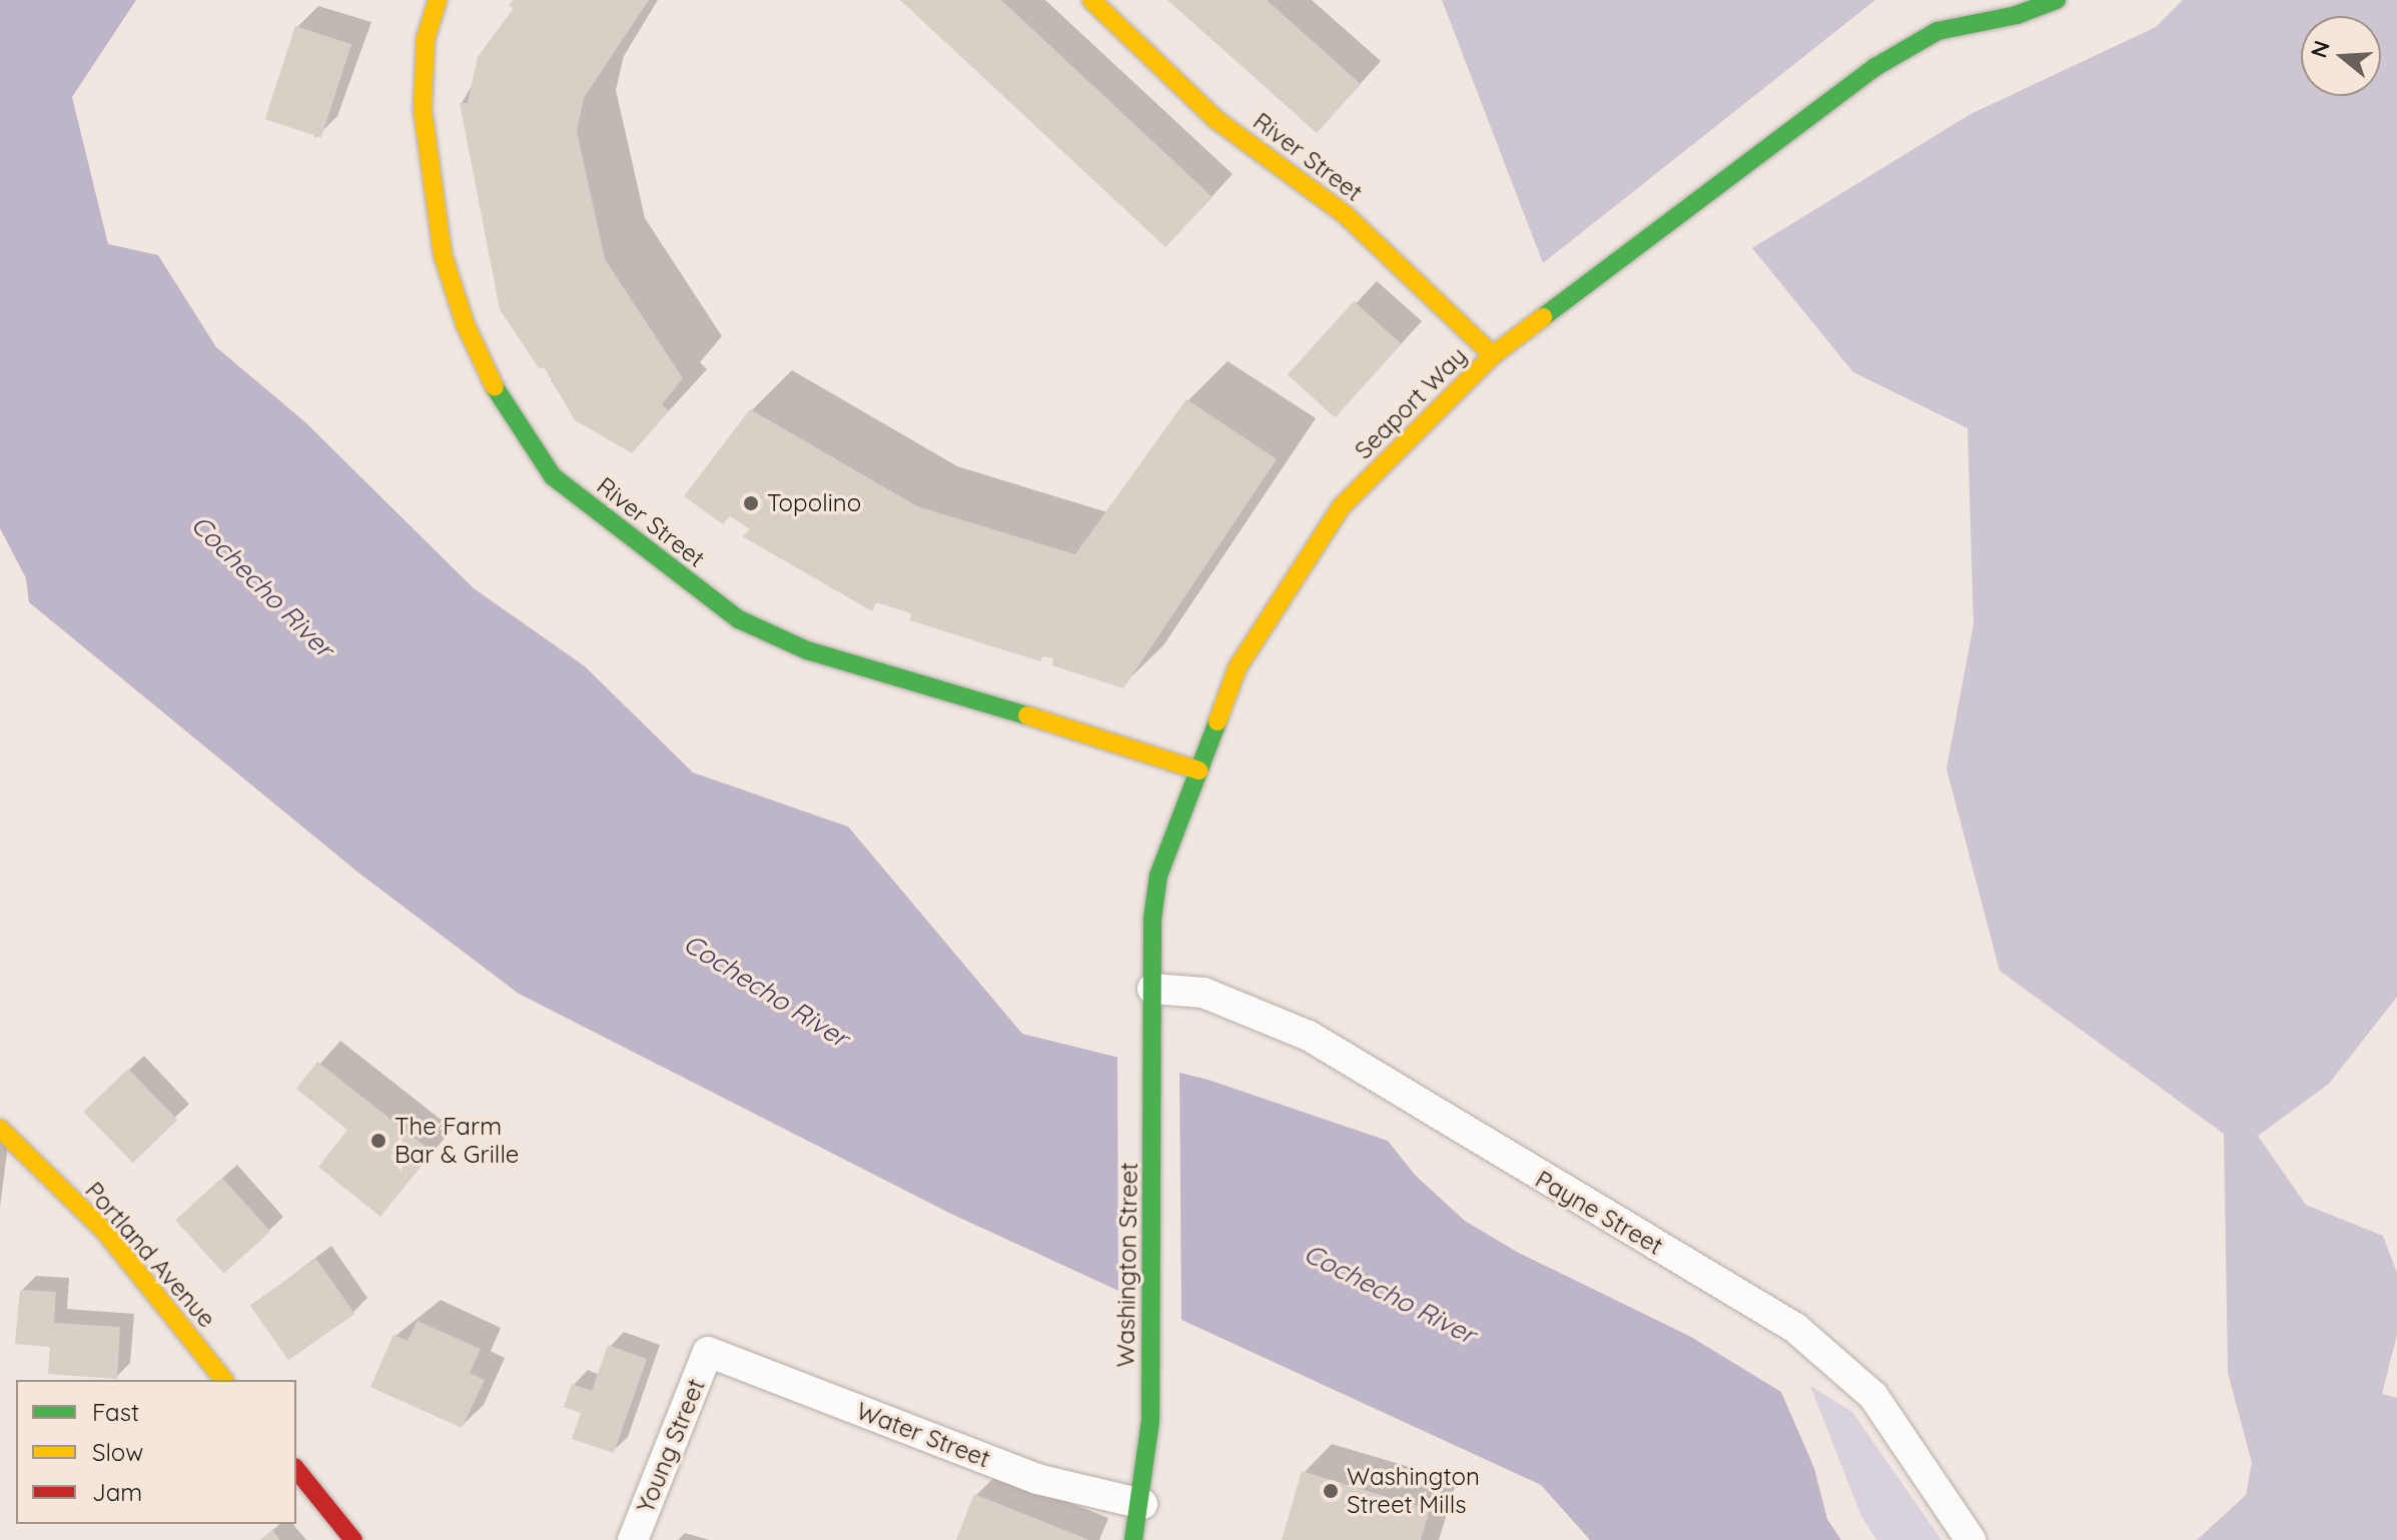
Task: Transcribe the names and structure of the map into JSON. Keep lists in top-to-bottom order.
{
  "streets": {
    "street": [
      "River Street",
      "Seaport Way",
      "Payne Street",
      "Portland Avenue",
      "Washington Street",
      "Water Street",
      "Young Street"
    ]
  },
  "crossings": [
    ["River Street", "Seaport Way"],
    ["Seaport Way", "Payne Street"],
    ["Seaport Way", "Washington Street"],
    ["Payne Street", "Washington Street"],
    ["Washington Street", "Water Street"],
    ["Water Street", "Young Street"]
  ],
  "water": ["Cochecho River"],
  "places": ["Topolino", "The Farm Bar & Grille", "Washington Street Mills"],
  "legend": ["Fast", "Slow", "Jam"],
  "north": "left"
}
